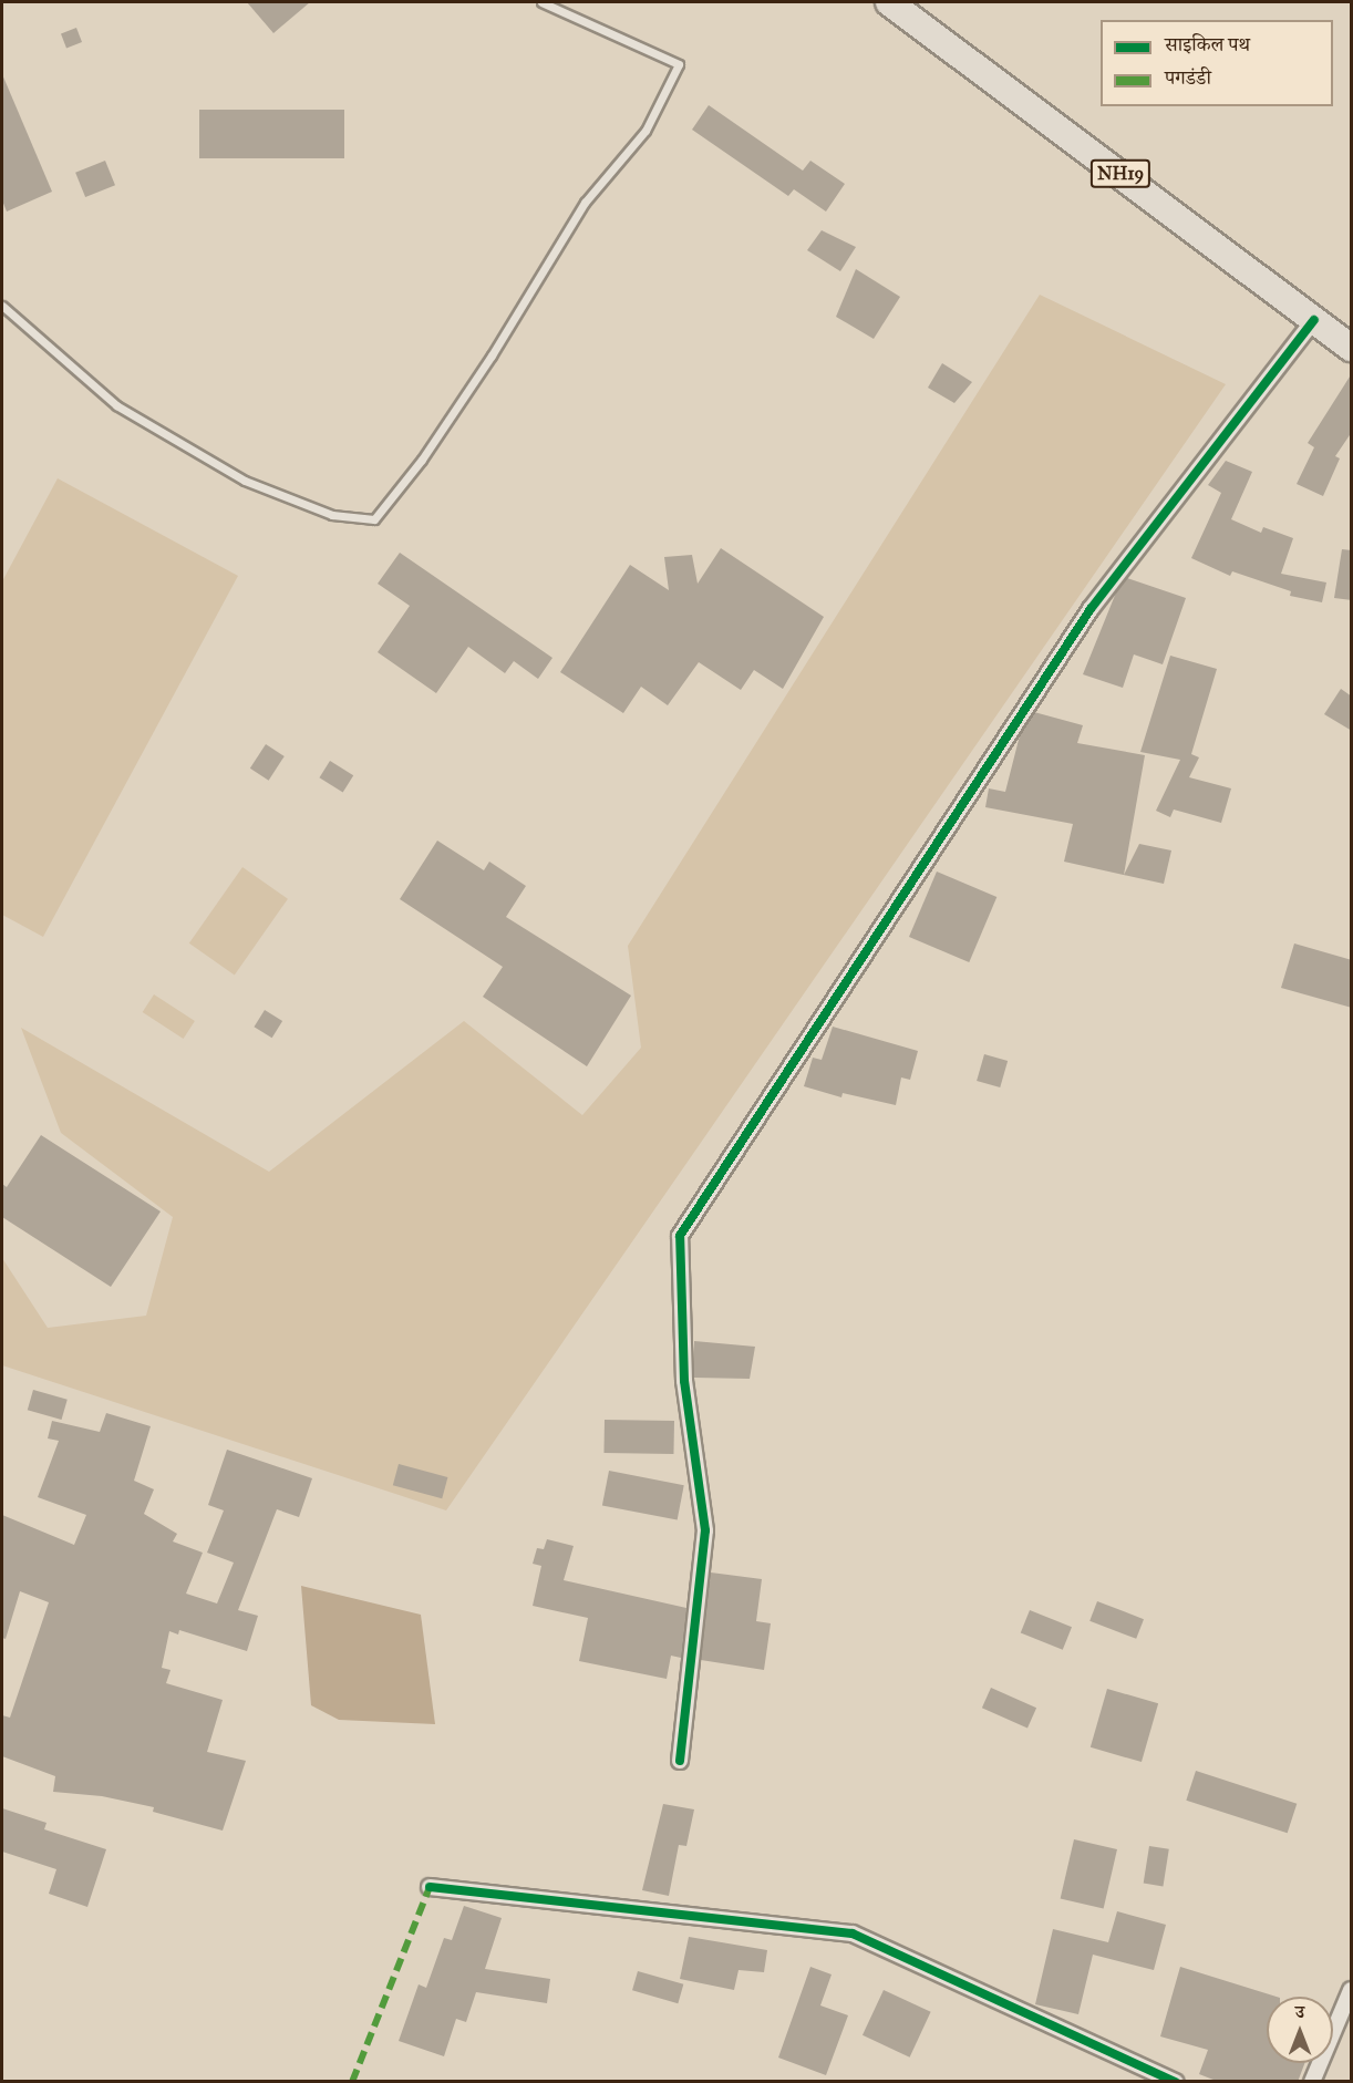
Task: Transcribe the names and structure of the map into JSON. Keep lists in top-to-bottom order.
{
  "streets": {
    "highway": ["NH19"]
  },
  "legend": ["साइकिल पथ", "पगडंडी"],
  "north": "top"
}
